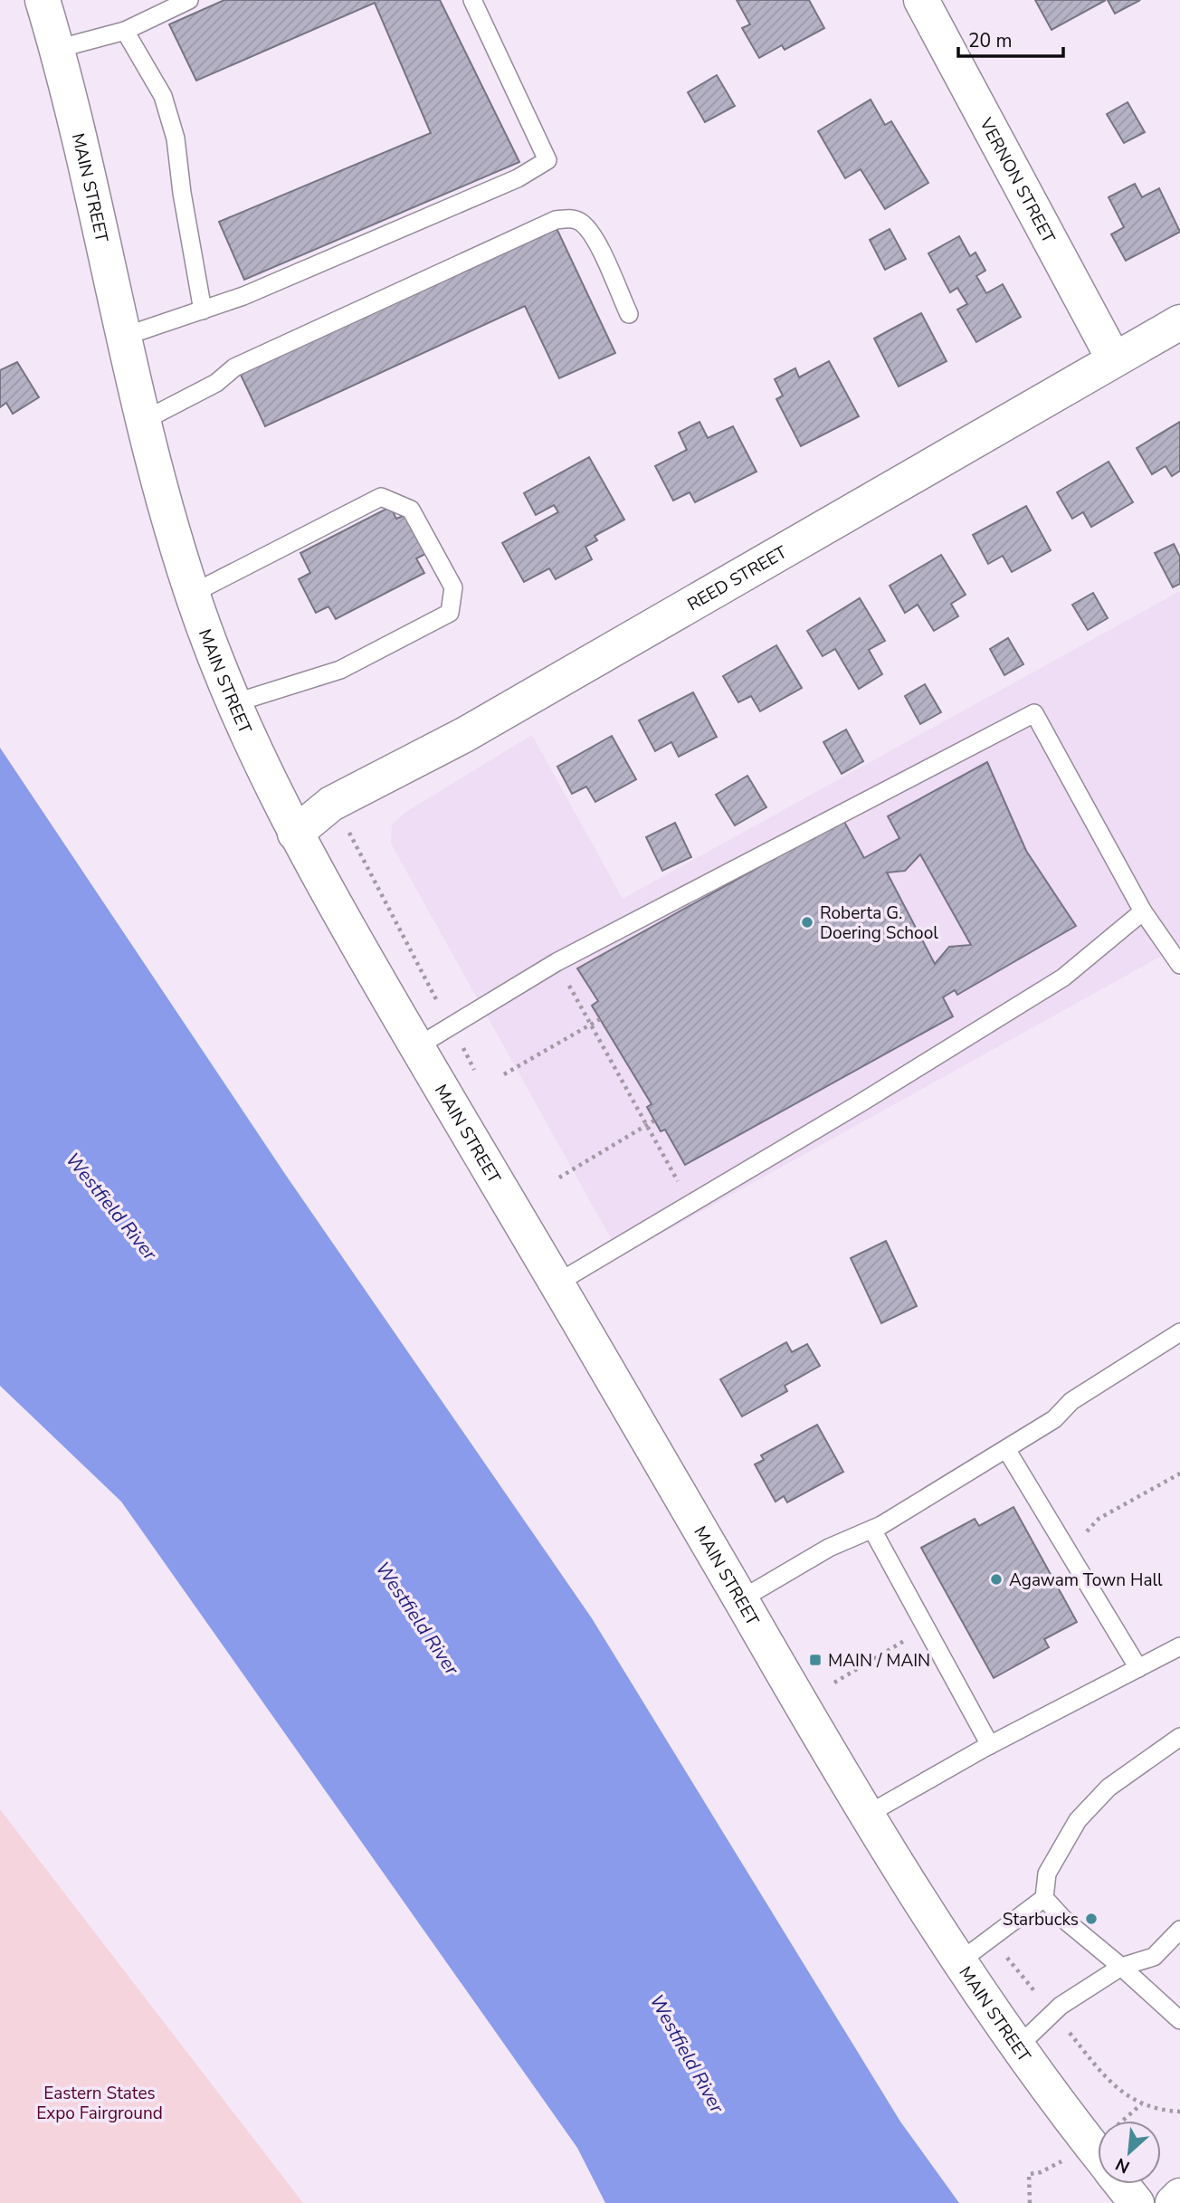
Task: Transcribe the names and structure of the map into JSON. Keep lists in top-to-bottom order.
{
  "streets": {
    "main road": ["VERNON STREET", "MAIN STREET", "REED STREET"]
  },
  "crossings": [
    ["VERNON STREET", "REED STREET"],
    ["MAIN STREET", "REED STREET"]
  ],
  "water": ["Westfield River"],
  "parks": ["Eastern States Expo Fairground"],
  "places": {
    "other": ["Roberta G. Doering School", "Agawam Town Hall", "Starbucks"],
    "transit": ["MAIN / MAIN"]
  },
  "scale_bar": "20 m",
  "north": "bottom left"
}
